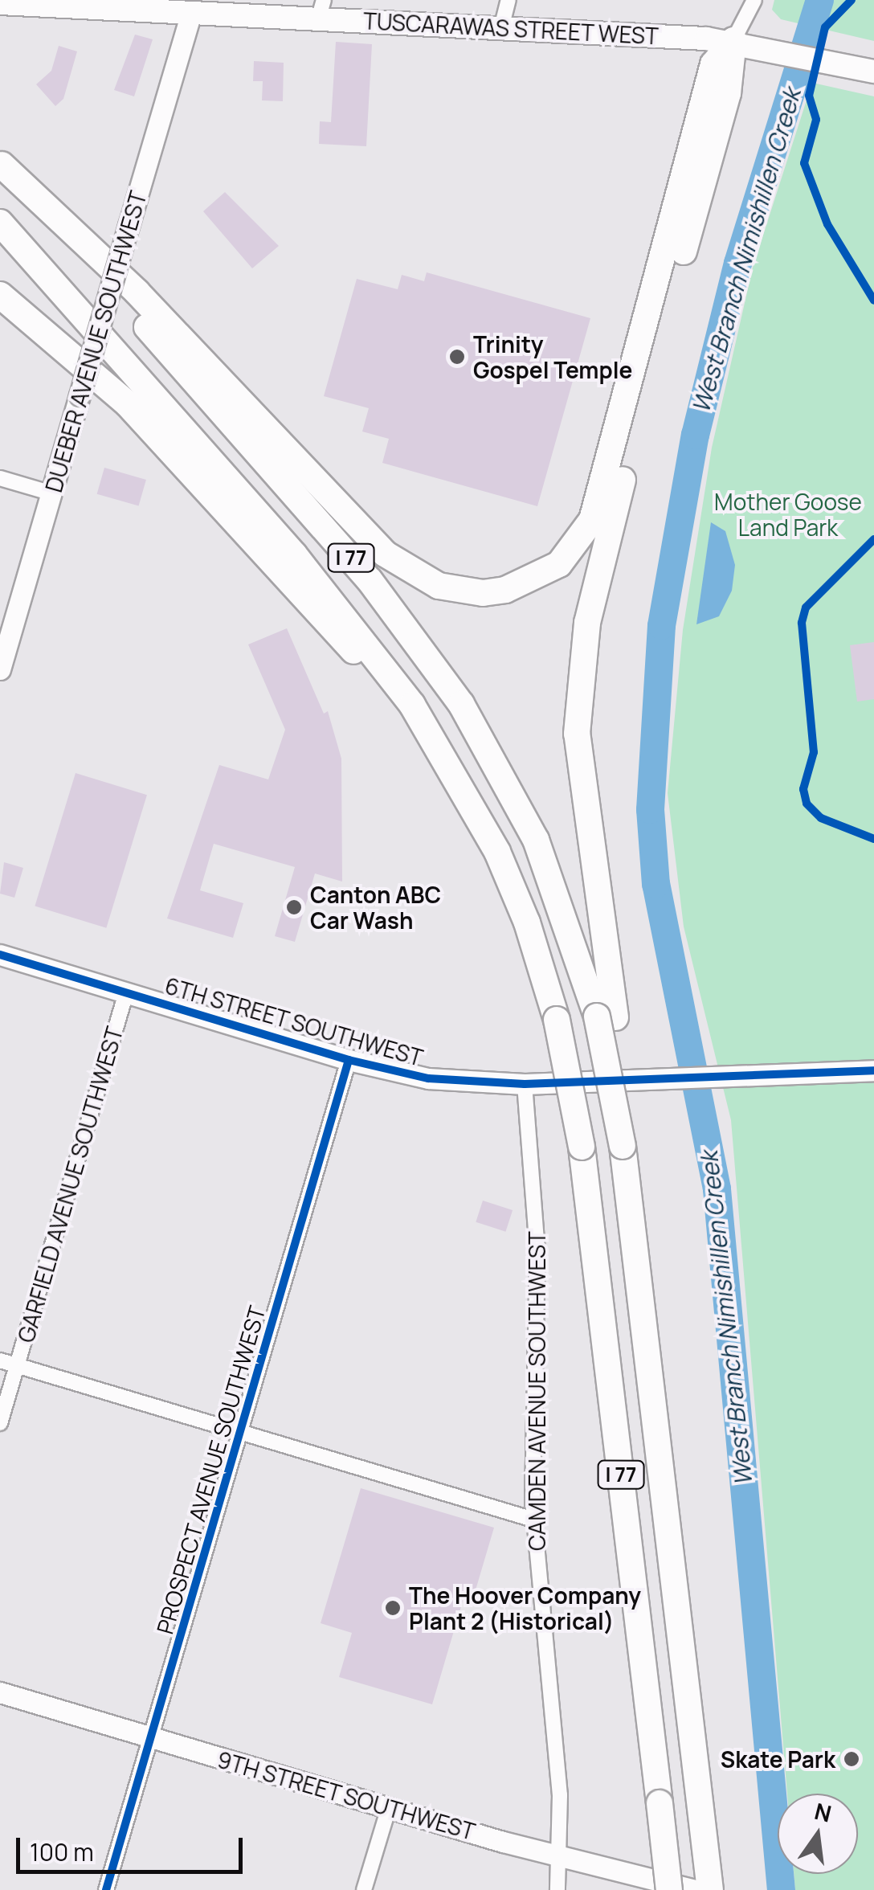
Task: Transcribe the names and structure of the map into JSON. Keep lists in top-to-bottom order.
{
  "streets": {
    "highway": ["I 77"],
    "main road": ["TUSCARAWAS STREET WEST"],
    "street": [
      "DUEBER AVENUE SOUTHWEST",
      "6TH STREET SOUTHWEST",
      "GARFIELD AVENUE SOUTHWEST",
      "CAMDEN AVENUE SOUTHWEST",
      "PROSPECT AVENUE SOUTHWEST",
      "9TH STREET SOUTHWEST"
    ]
  },
  "crossings": [
    ["TUSCARAWAS STREET WEST", "DUEBER AVENUE SOUTHWEST"],
    ["6TH STREET SOUTHWEST", "GARFIELD AVENUE SOUTHWEST"],
    ["6TH STREET SOUTHWEST", "CAMDEN AVENUE SOUTHWEST"],
    ["6TH STREET SOUTHWEST", "PROSPECT AVENUE SOUTHWEST"],
    ["CAMDEN AVENUE SOUTHWEST", "9TH STREET SOUTHWEST"],
    ["PROSPECT AVENUE SOUTHWEST", "9TH STREET SOUTHWEST"]
  ],
  "water": ["West Branch Nimishillen Creek"],
  "parks": ["Mother Goose Land Park"],
  "places": [
    "Trinity Gospel Temple",
    "Canton ABC Car Wash",
    "The Hoover Company Plant 2 (Historical)",
    "Skate Park"
  ],
  "scale_bar": "100 m",
  "north": "top"
}
